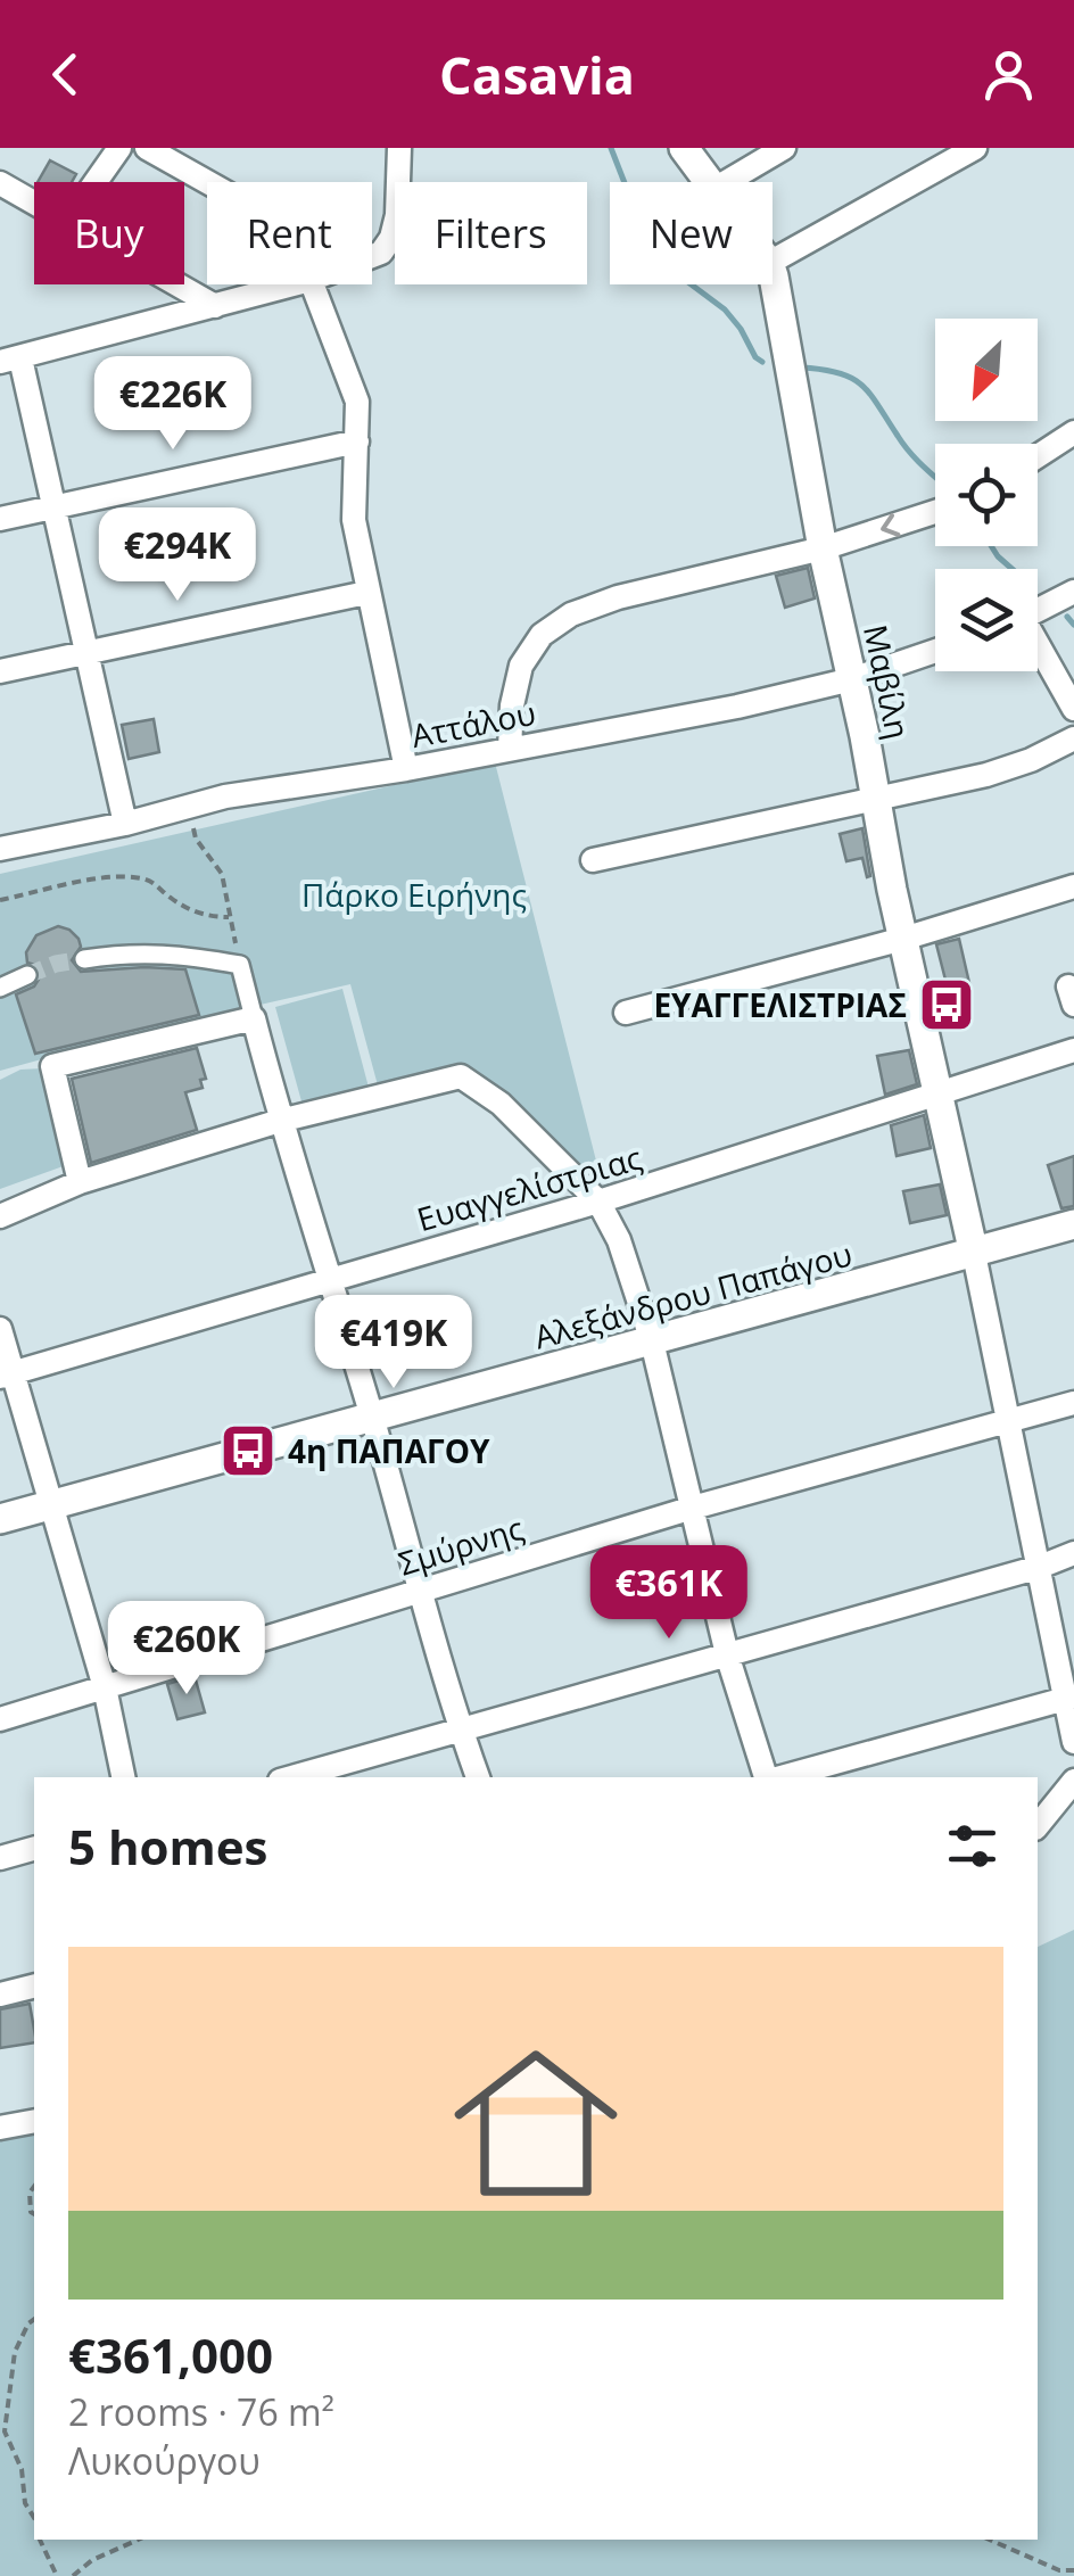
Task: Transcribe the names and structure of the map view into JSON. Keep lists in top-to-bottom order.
{
  "streets": {
    "street": [
      "Μαβίλη",
      "Αττάλου",
      "Ευαγγελίστριας",
      "Αλεξάνδρου Παπάγου",
      "Σμύρνης"
    ]
  },
  "crossings": [
    ["Μαβίλη", "Αττάλου"],
    ["Μαβίλη", "Ευαγγελίστριας"],
    ["Μαβίλη", "Αλεξάνδρου Παπάγου"]
  ],
  "parks": ["Πάρκο Ειρήνης"],
  "places": {
    "bus stop": ["ΕΥΑΓΓΕΛΙΣΤΡΙΑΣ", "4η ΠΑΠΑΓΟΥ"]
  },
  "north": "bottom left",
  "page": {
    "header": "Casavia",
    "chip": [
      "Buy",
      "Rent",
      "Filters",
      "New"
    ],
    "price": [
      "€226K",
      "€294K",
      "€419K",
      "€361K",
      "€260K"
    ],
    "heading": "5 homes",
    "list": [
      {
        "name": "€361,000",
        "note": "2 rooms · 76 m² · Λυκούργου"
      }
    ]
  }
}
